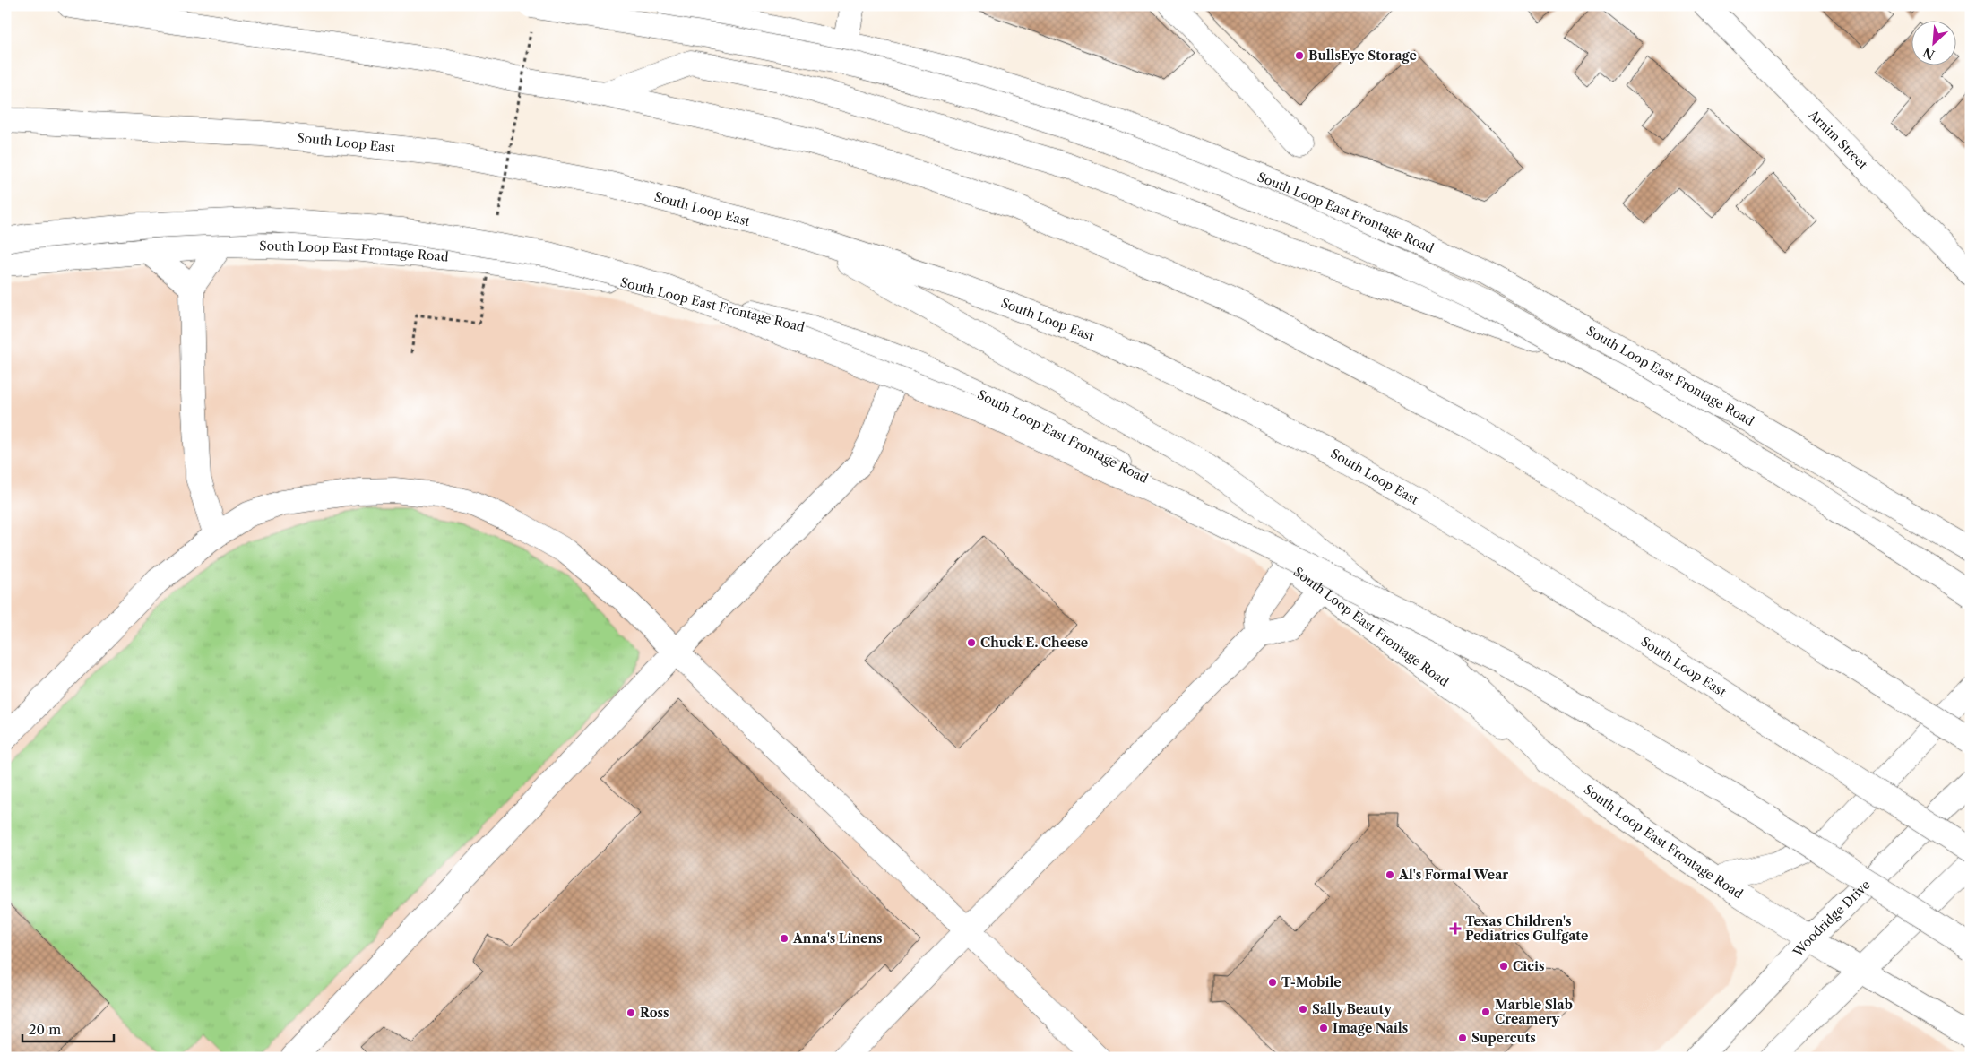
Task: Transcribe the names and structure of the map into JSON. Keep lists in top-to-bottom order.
{
  "streets": {
    "main road": [
      "Arnim Street",
      "South Loop East",
      "South Loop East Frontage Road",
      "Woodridge Drive"
    ]
  },
  "crossings": [
    ["South Loop East Frontage Road", "Woodridge Drive"]
  ],
  "places": {
    "other": [
      "BullsEye Storage",
      "Chuck E. Cheese",
      "Al's Formal Wear",
      "Anna's Linens",
      "Cicis",
      "T-Mobile",
      "Sally Beauty",
      "Marble Slab Creamery",
      "Ross",
      "Image Nails",
      "Supercuts"
    ],
    "health": ["Texas Children's Pediatrics Gulfgate"]
  },
  "scale_bar": "20 m",
  "north": "bottom left"
}
